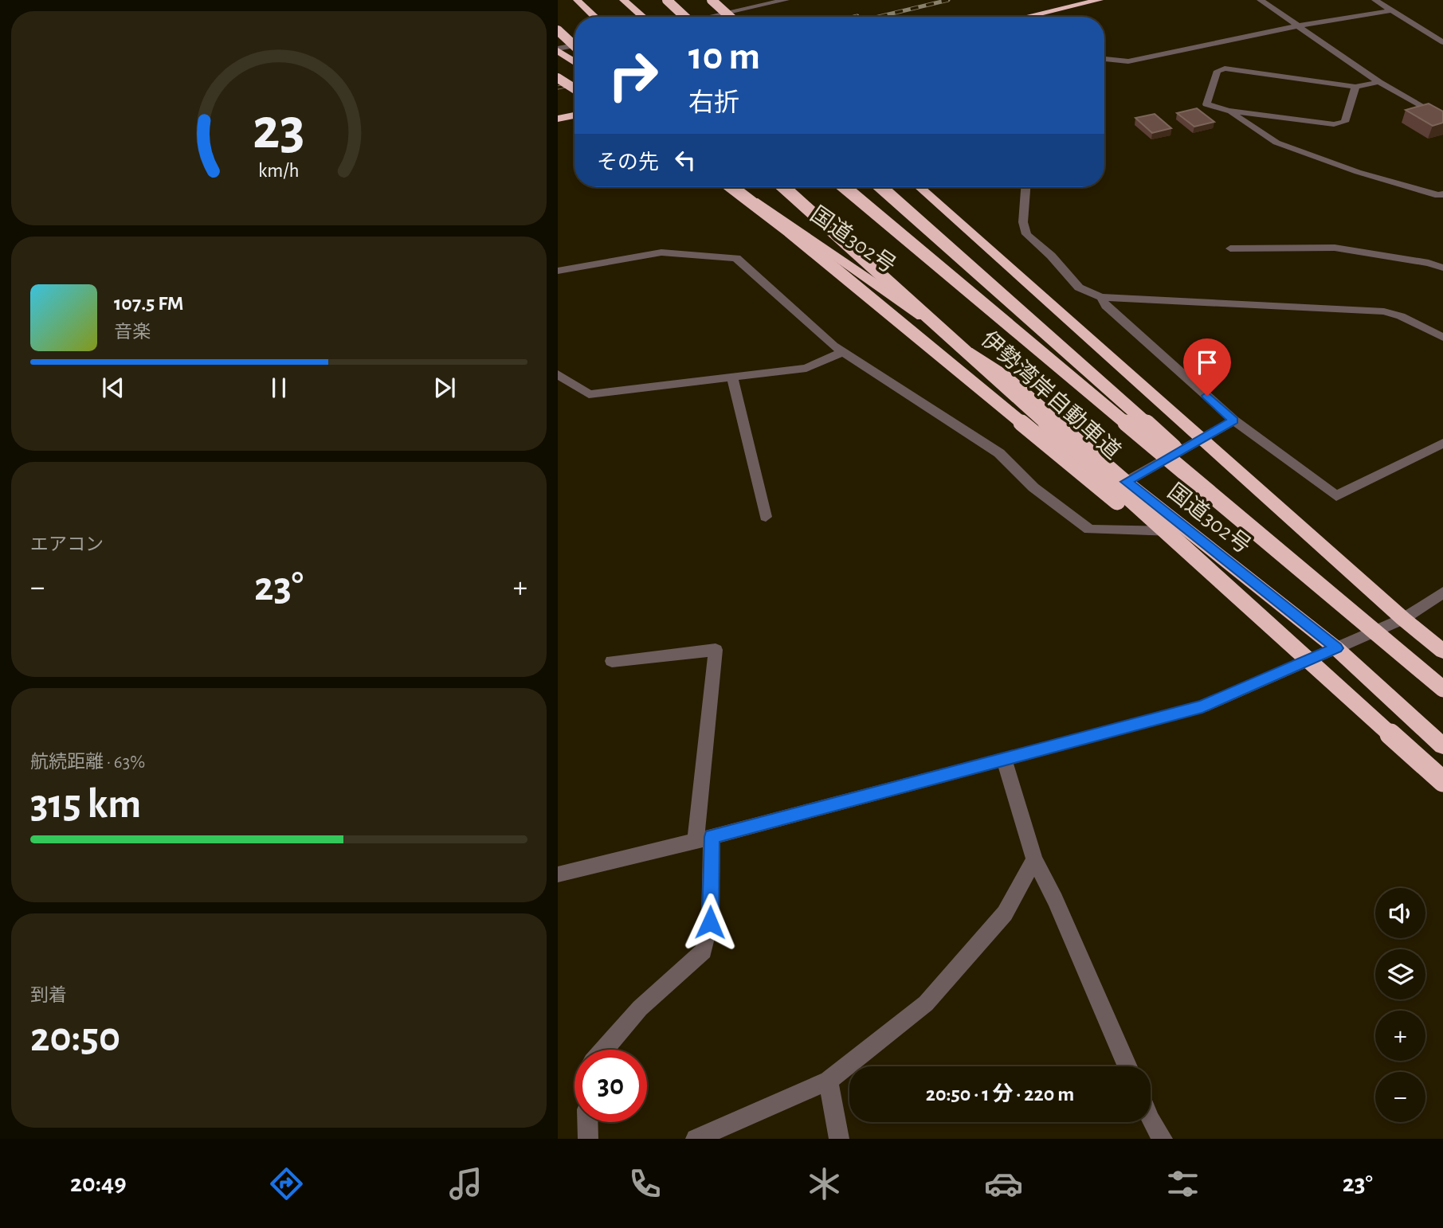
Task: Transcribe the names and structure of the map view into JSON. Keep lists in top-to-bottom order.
{
  "streets": {
    "highway": ["国道302号", "伊勢湾岸自動車道"]
  },
  "page": {
    "turn": ["10 m", "右折"],
    "then": "その先",
    "song": ["107.5 FM", "音楽"],
    "tile": [
      "エアコン",
      ["航続距離 · 63%", "315 km"],
      ["到着", "20:50"]
    ],
    "heat": ["−", "23°", "+"],
    "map_buttons": ["+", "−"],
    "limit": "30",
    "trip": "20:50 · 1 分 · 220 m",
    "tabs": ["20:49", "23°"],
    "gauge": ["23", "km/h"]
  }
}
